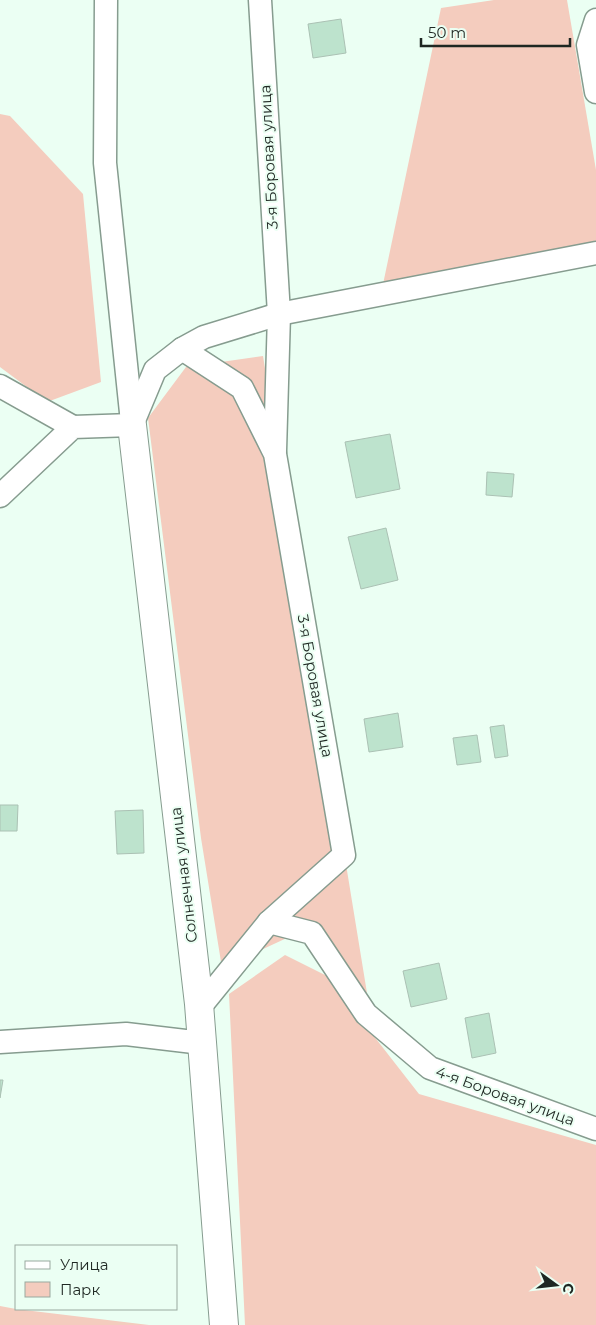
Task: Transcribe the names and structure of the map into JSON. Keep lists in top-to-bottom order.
{
  "streets": {
    "street": ["3-я Боровая улица", "Солнечная улица", "4-я Боровая улица"]
  },
  "crossings": [
    ["3-я Боровая улица", "Солнечная улица"],
    ["3-я Боровая улица", "4-я Боровая улица"]
  ],
  "legend": ["Улица", "Парк"],
  "scale_bar": "50 m",
  "north": "right"
}
